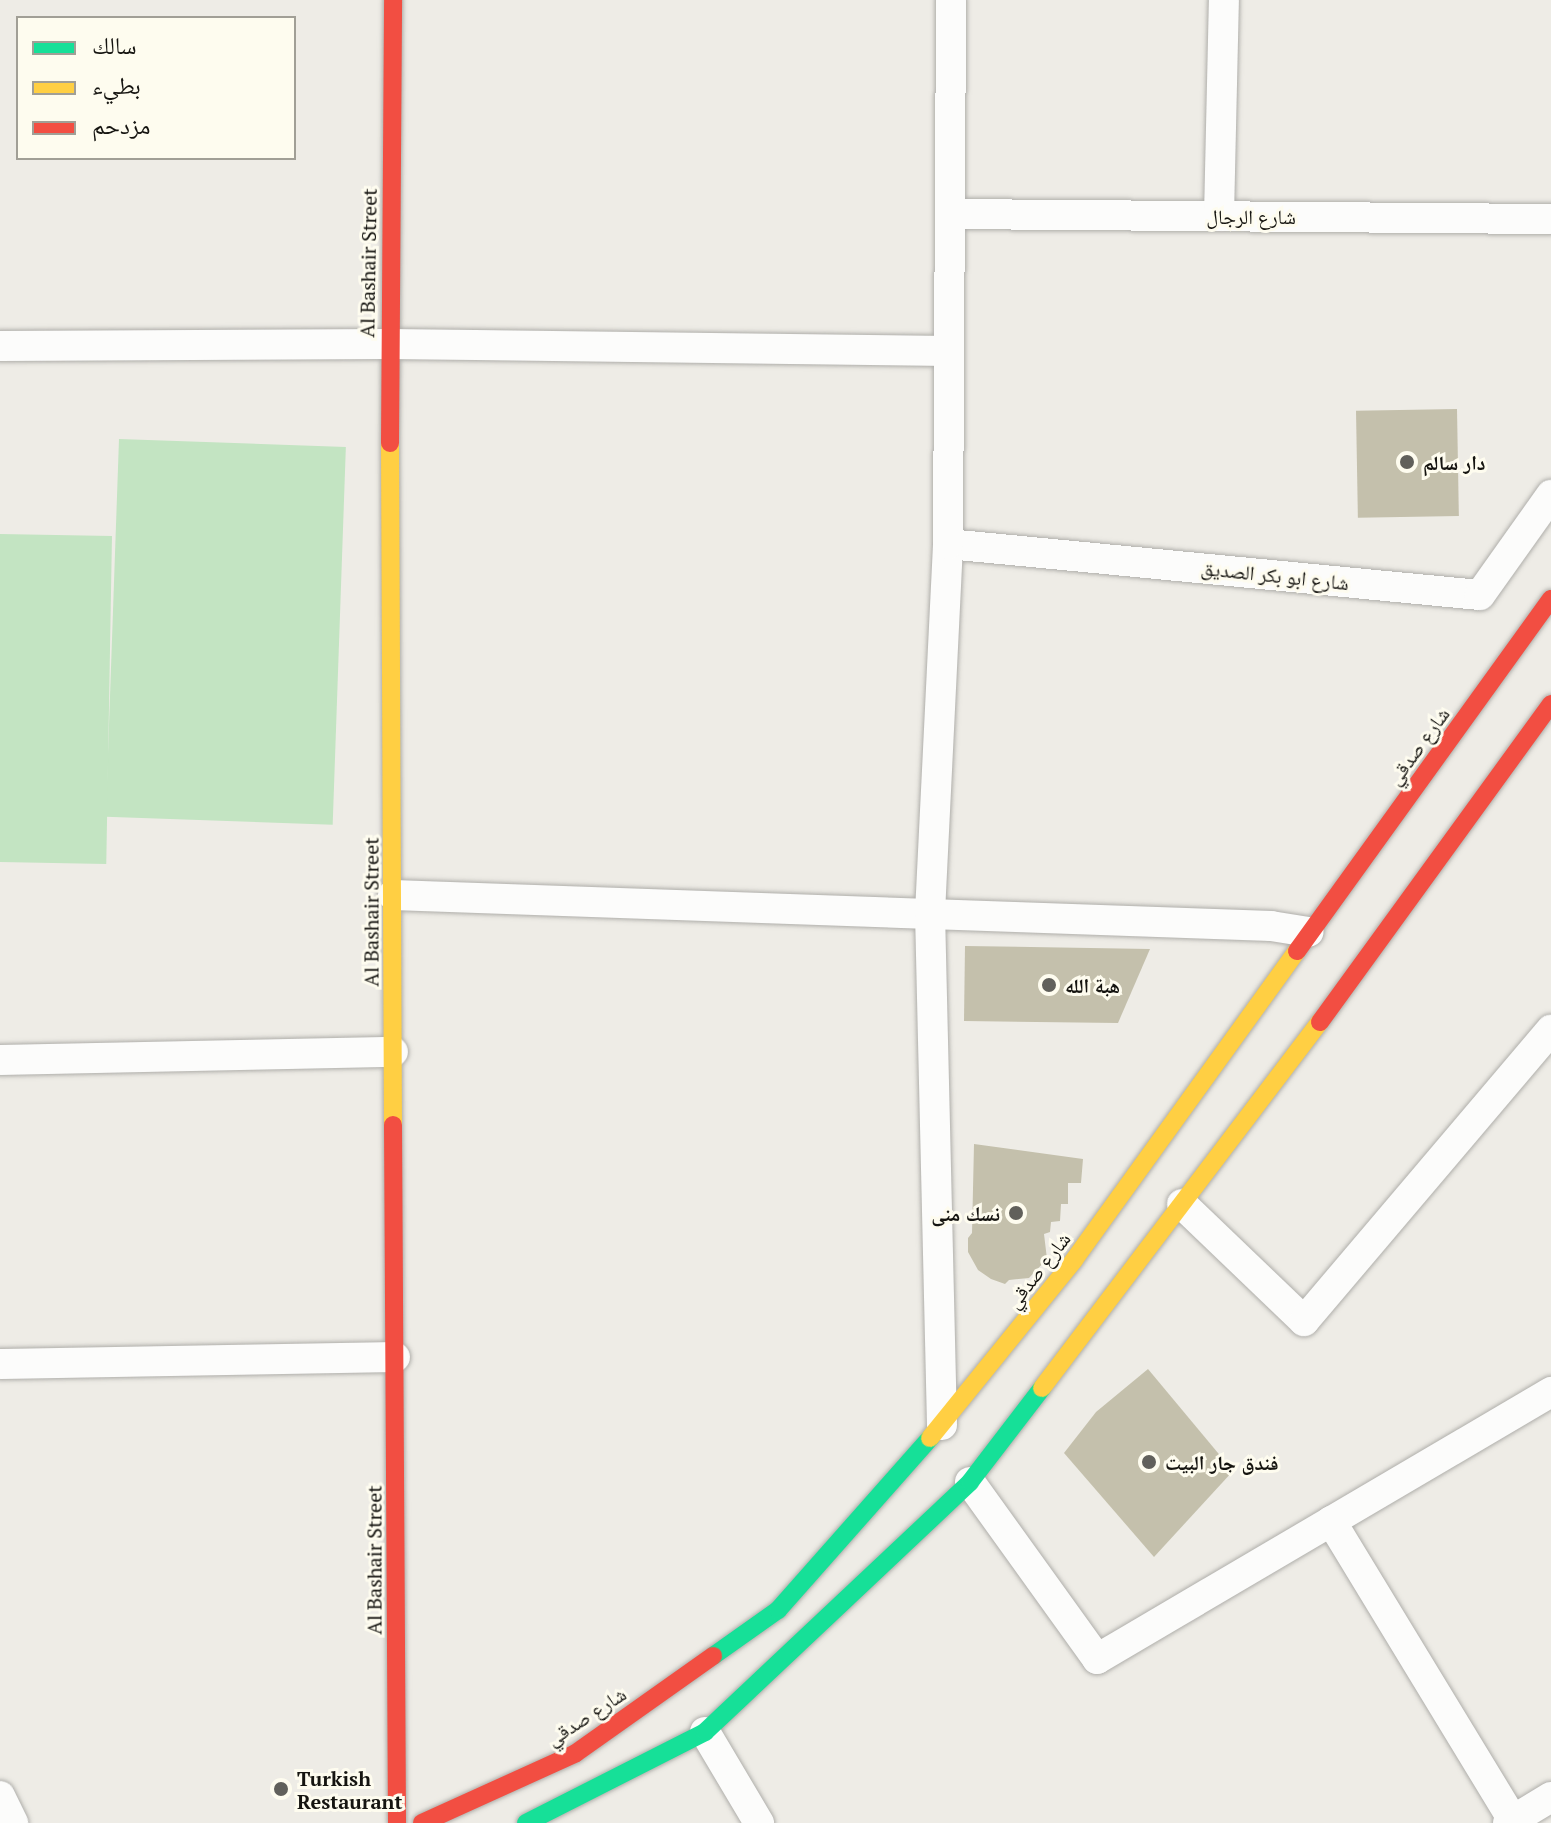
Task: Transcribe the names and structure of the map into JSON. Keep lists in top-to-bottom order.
{
  "streets": {
    "street": [
      "شارع الرجال",
      "Al Bashair Street",
      "شارع ابو بكر الصديق",
      "شارع صدقي"
    ]
  },
  "places": [
    "دار سالم",
    "هبة الله",
    "نسك منى",
    "فندق جار البيت",
    "Turkish Restaurant"
  ],
  "legend": ["سالك", "بطيء", "مزدحم"]
}
